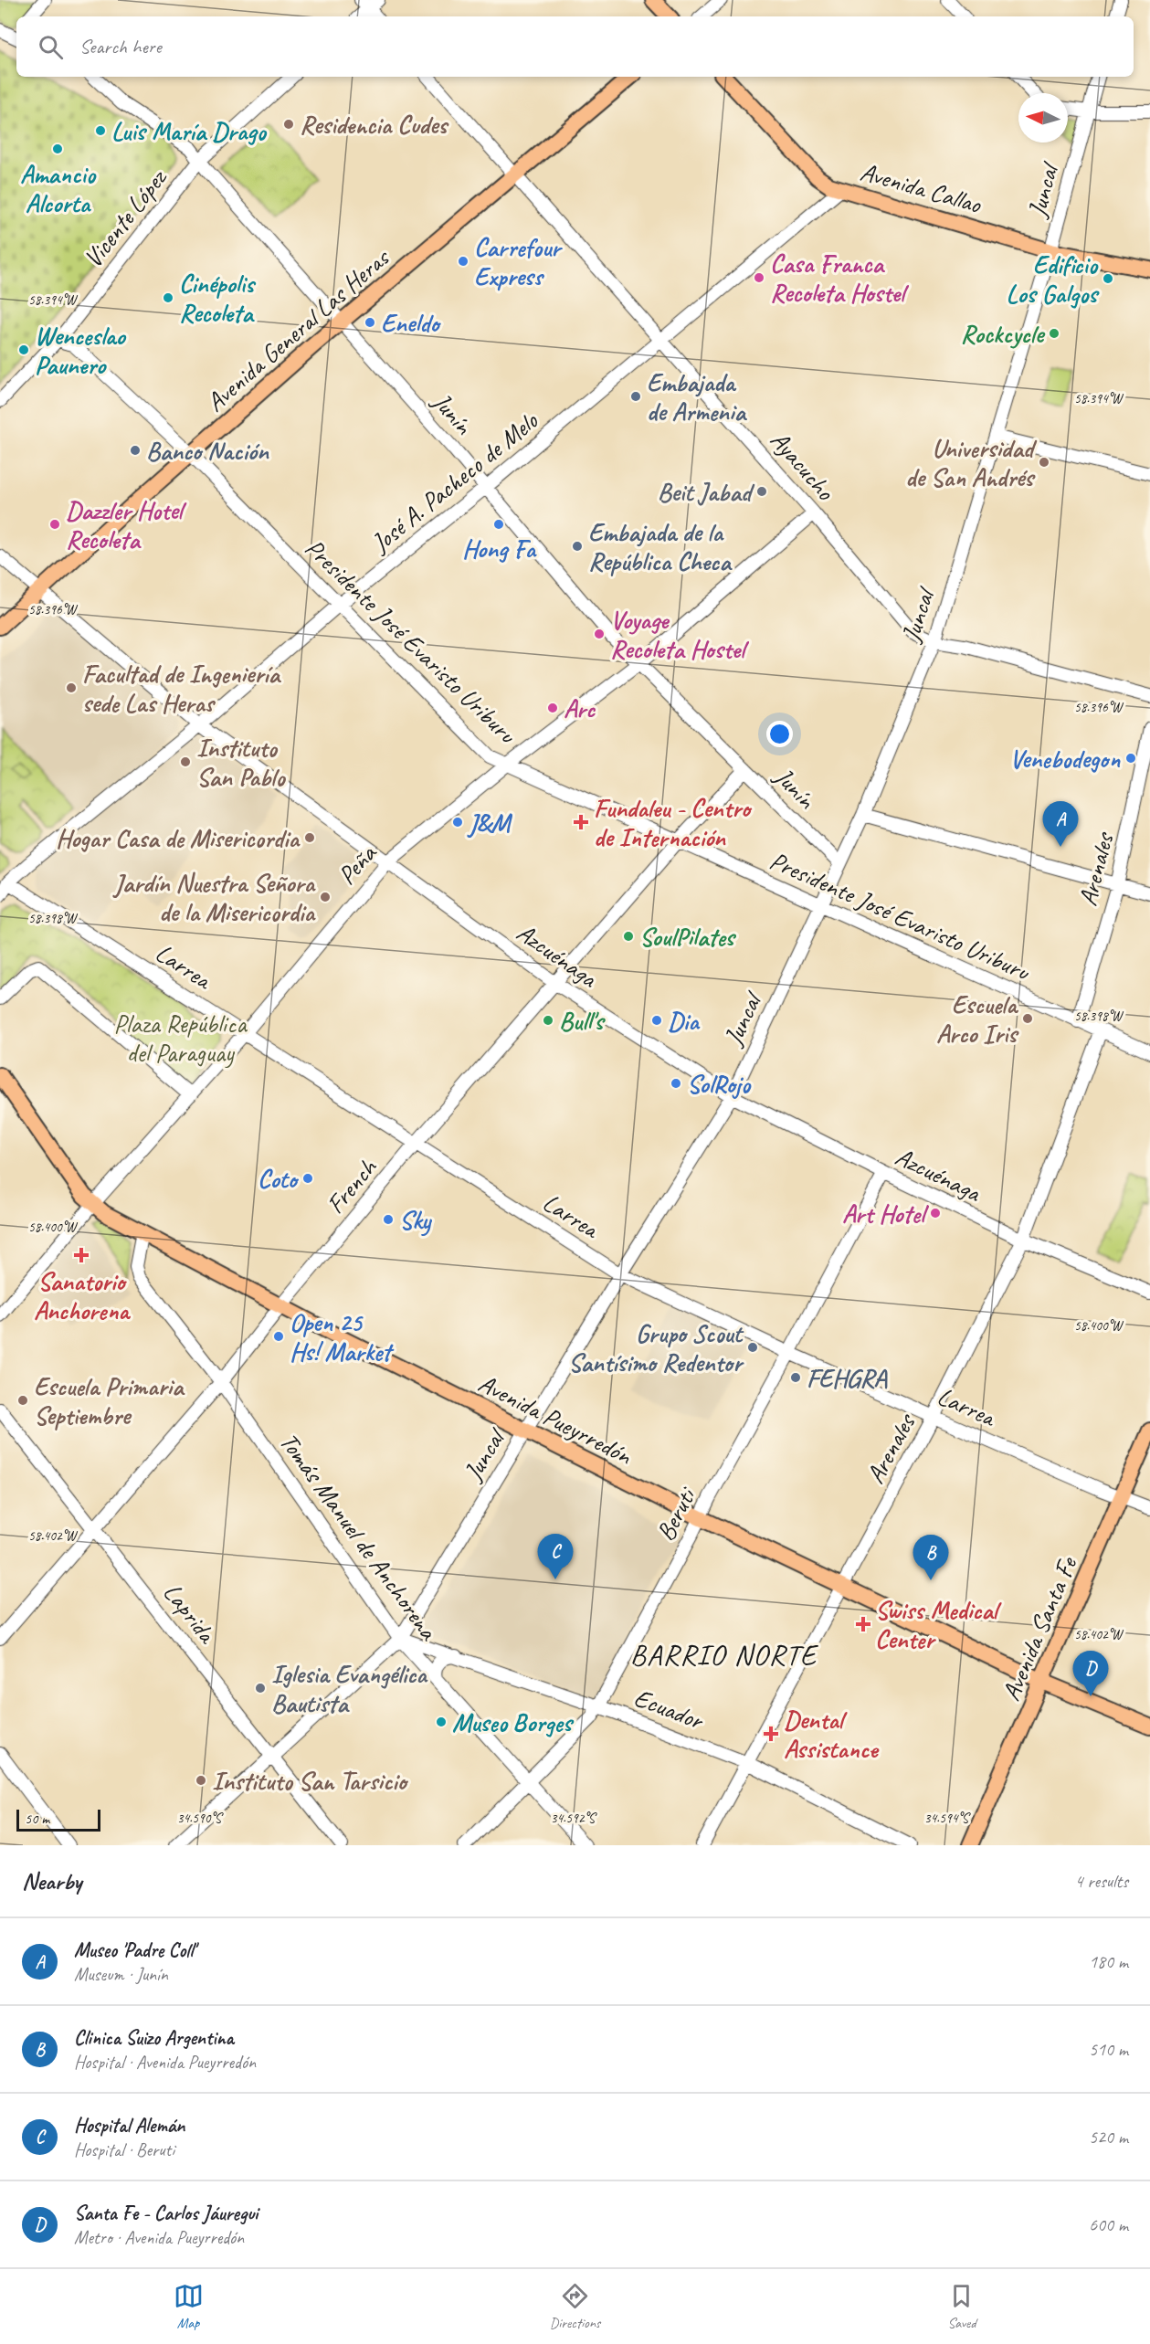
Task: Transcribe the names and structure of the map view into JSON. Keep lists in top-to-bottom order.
{
  "streets": {
    "main road": [
      "Avenida Callao",
      "Avenida General Las Heras",
      "Avenida Pueyrredón",
      "Avenida Santa Fe"
    ],
    "street": [
      "Juncal",
      "Vicente López",
      "Junín",
      "Ayacucho",
      "José A. Pacheco de Melo",
      "Presidente José Evaristo Uriburu",
      "Peña",
      "Arenales",
      "Azcuénaga",
      "Larrea",
      "French",
      "Beruti",
      "Tomás Manuel de Anchorena",
      "Laprida",
      "Ecuador"
    ]
  },
  "crossings": [
    ["Avenida Callao", "Juncal"],
    ["Avenida Callao", "José A. Pacheco de Melo"],
    ["Juncal", "Junín"],
    ["Juncal", "Ayacucho"],
    ["Juncal", "Presidente José Evaristo Uriburu"],
    ["Juncal", "Azcuénaga"],
    ["Juncal", "Larrea"],
    ["Juncal", "Avenida Pueyrredón"],
    ["Juncal", "Tomás Manuel de Anchorena"],
    ["Juncal", "Laprida"],
    ["Juncal", "Ecuador"],
    ["Vicente López", "Junín"],
    ["Vicente López", "Presidente José Evaristo Uriburu"],
    ["Avenida General Las Heras", "Junín"],
    ["Avenida General Las Heras", "Ayacucho"],
    ["Avenida General Las Heras", "Presidente José Evaristo Uriburu"],
    ["Avenida General Las Heras", "Azcuénaga"],
    ["Junín", "José A. Pacheco de Melo"],
    ["Junín", "Peña"],
    ["Junín", "French"],
    ["Ayacucho", "José A. Pacheco de Melo"],
    ["Ayacucho", "Peña"],
    ["José A. Pacheco de Melo", "Presidente José Evaristo Uriburu"],
    ["José A. Pacheco de Melo", "Azcuénaga"],
    ["José A. Pacheco de Melo", "Larrea"],
    ["Presidente José Evaristo Uriburu", "Peña"],
    ["Presidente José Evaristo Uriburu", "Arenales"],
    ["Presidente José Evaristo Uriburu", "French"],
    ["Peña", "Azcuénaga"],
    ["Peña", "Larrea"],
    ["Peña", "Avenida Pueyrredón"],
    ["Arenales", "Azcuénaga"],
    ["Arenales", "Larrea"],
    ["Arenales", "Avenida Pueyrredón"],
    ["Arenales", "Ecuador"],
    ["Azcuénaga", "French"],
    ["Azcuénaga", "Beruti"],
    ["Larrea", "French"],
    ["Larrea", "Beruti"],
    ["Larrea", "Avenida Santa Fe"],
    ["French", "Avenida Pueyrredón"],
    ["French", "Tomás Manuel de Anchorena"],
    ["French", "Laprida"],
    ["Avenida Pueyrredón", "Beruti"],
    ["Avenida Pueyrredón", "Tomás Manuel de Anchorena"],
    ["Avenida Pueyrredón", "Avenida Santa Fe"],
    ["Beruti", "Tomás Manuel de Anchorena"],
    ["Beruti", "Ecuador"],
    ["Tomás Manuel de Anchorena", "Ecuador"]
  ],
  "districts": ["BARRIO NORTE"],
  "parks": ["Plaza República del Paraguay"],
  "places": {
    "other": [
      "Residencia Cudes",
      "Luis María Drago",
      "Amancio Alcorta",
      "Carrefour Express",
      "Casa Franca Recoleta Hostel",
      "Edificio Los Galgos",
      "Cinépolis Recoleta",
      "Eneldo",
      "Rockcycle",
      "Wenceslao Paunero",
      "Embajada de Armenia",
      "Banco Nación",
      "Universidad de San Andrés",
      "Beit Jabad",
      "Dazzler Hotel Recoleta",
      "Hong Fa",
      "Embajada de la República Checa",
      "Voyage Recoleta Hostel",
      "Facultad de Ingeniería sede Las Heras",
      "Arc",
      "Venebodegon",
      "Instituto San Pablo",
      "J&M",
      "Hogar Casa de Misericordia",
      "Jardín Nuestra Señora de la Misericordia",
      "SoulPilates",
      "Escuela Arco Iris",
      "Bull's",
      "Dia",
      "SolRojo",
      "Coto",
      "Art Hotel",
      "Sky",
      "Open 25 Hs! Market",
      "Grupo Scout Santísimo Redentor",
      "FEHGRA",
      "Escuela Primaria Septiembre",
      "Iglesia Evangélica Bautista",
      "Museo Borges",
      "Instituto San Tarsicio"
    ],
    "health": [
      "Fundaleu - Centro de Internación",
      "Sanatorio Anchorena",
      "Swiss Medical Center",
      "Dental Assistance"
    ]
  },
  "scale_bar": "50 m",
  "north": "left",
  "page": {
    "search": "Search here",
    "pins": [
      "A",
      "C",
      "B",
      "D"
    ],
    "scale": "50 m",
    "heading": ["Nearby", "4 results"],
    "list": [
      {
        "mark": "A",
        "name": "Museo 'Padre Coll'",
        "note": "Museum · Junín",
        "value": "180 m"
      },
      {
        "mark": "B",
        "name": "Clinica Suizo Argentina",
        "note": "Hospital · Avenida Pueyrredón",
        "value": "510 m"
      },
      {
        "mark": "C",
        "name": "Hospital Alemán",
        "note": "Hospital · Beruti",
        "value": "520 m"
      },
      {
        "mark": "D",
        "name": "Santa Fe - Carlos Jáuregui",
        "note": "Metro · Avenida Pueyrredón",
        "value": "600 m"
      }
    ],
    "nav": ["Map", "Directions", "Saved"]
  },
  "coordinates": [
    "58.394°W",
    "58.396°W",
    "58.398°W",
    "58.400°W",
    "58.402°W",
    "34.590°S",
    "34.592°S",
    "34.594°S"
  ]
}
